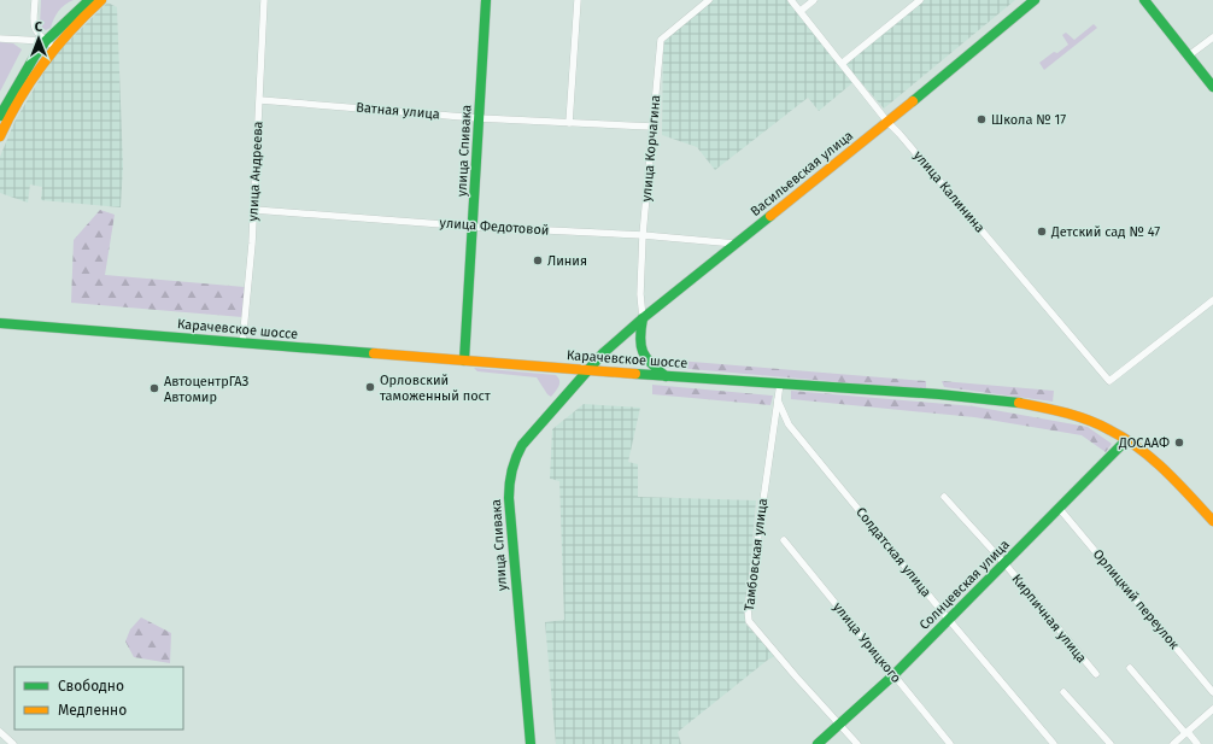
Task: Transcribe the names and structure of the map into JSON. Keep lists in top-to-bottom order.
{
  "streets": {
    "main road": [
      "улица Спивака",
      "Васильевская улица",
      "Карачевское шоссе",
      "Солнцевская улица"
    ],
    "street": [
      "Ватная улица",
      "улица Корчагина",
      "улица Андреева",
      "улица Калинина",
      "улица Федотовой",
      "Солдатская улица",
      "Тамбовская улица",
      "Орлицкий переулок",
      "Кирпичная улица",
      "улица Урицкого"
    ]
  },
  "crossings": [
    ["Ватная улица", "улица Корчагина"],
    ["Ватная улица", "улица Спивака"],
    ["Ватная улица", "улица Андреева"],
    ["улица Корчагина", "Васильевская улица"],
    ["улица Корчагина", "улица Федотовой"],
    ["улица Спивака", "Васильевская улица"],
    ["улица Спивака", "улица Федотовой"],
    ["улица Спивака", "Карачевское шоссе"],
    ["улица Андреева", "улица Федотовой"],
    ["улица Андреева", "Карачевское шоссе"],
    ["Васильевская улица", "улица Калинина"],
    ["Васильевская улица", "улица Федотовой"],
    ["Васильевская улица", "Карачевское шоссе"],
    ["Карачевское шоссе", "Тамбовская улица"],
    ["Карачевское шоссе", "Солнцевская улица"],
    ["Солдатская улица", "Тамбовская улица"],
    ["Солдатская улица", "Солнцевская улица"],
    ["Тамбовская улица", "Солнцевская улица"],
    ["Солнцевская улица", "Орлицкий переулок"],
    ["Солнцевская улица", "Кирпичная улица"],
    ["Солнцевская улица", "улица Урицкого"]
  ],
  "places": [
    "Школа № 17",
    "Детский сад № 47",
    "Линия",
    "Орловский таможенный пост",
    "АвтоцентрГАЗ Автомир",
    "ДОСААФ"
  ],
  "legend": ["Свободно", "Медленно"],
  "north": "top"
}
